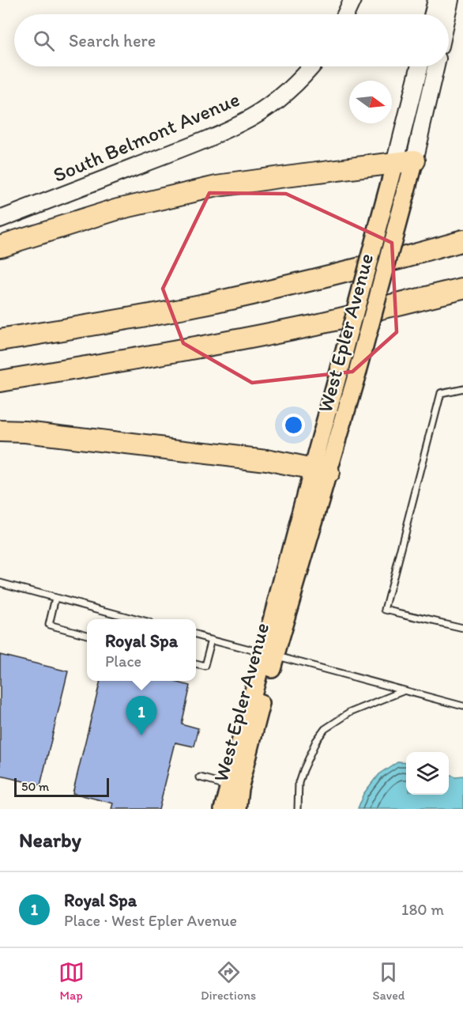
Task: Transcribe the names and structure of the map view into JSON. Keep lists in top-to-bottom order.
{
  "streets": {
    "main road": ["West Epler Avenue"],
    "street": ["South Belmont Avenue"]
  },
  "scale_bar": "50 m",
  "north": "right",
  "page": {
    "search": "Search here",
    "popup": ["Royal Spa", "Place"],
    "pins": "1",
    "scale": "50 m",
    "heading": "Nearby",
    "list": [
      {
        "mark": "1",
        "name": "Royal Spa",
        "note": "Place · West Epler Avenue",
        "value": "180 m"
      }
    ],
    "nav": ["Map", "Directions", "Saved"]
  }
}
